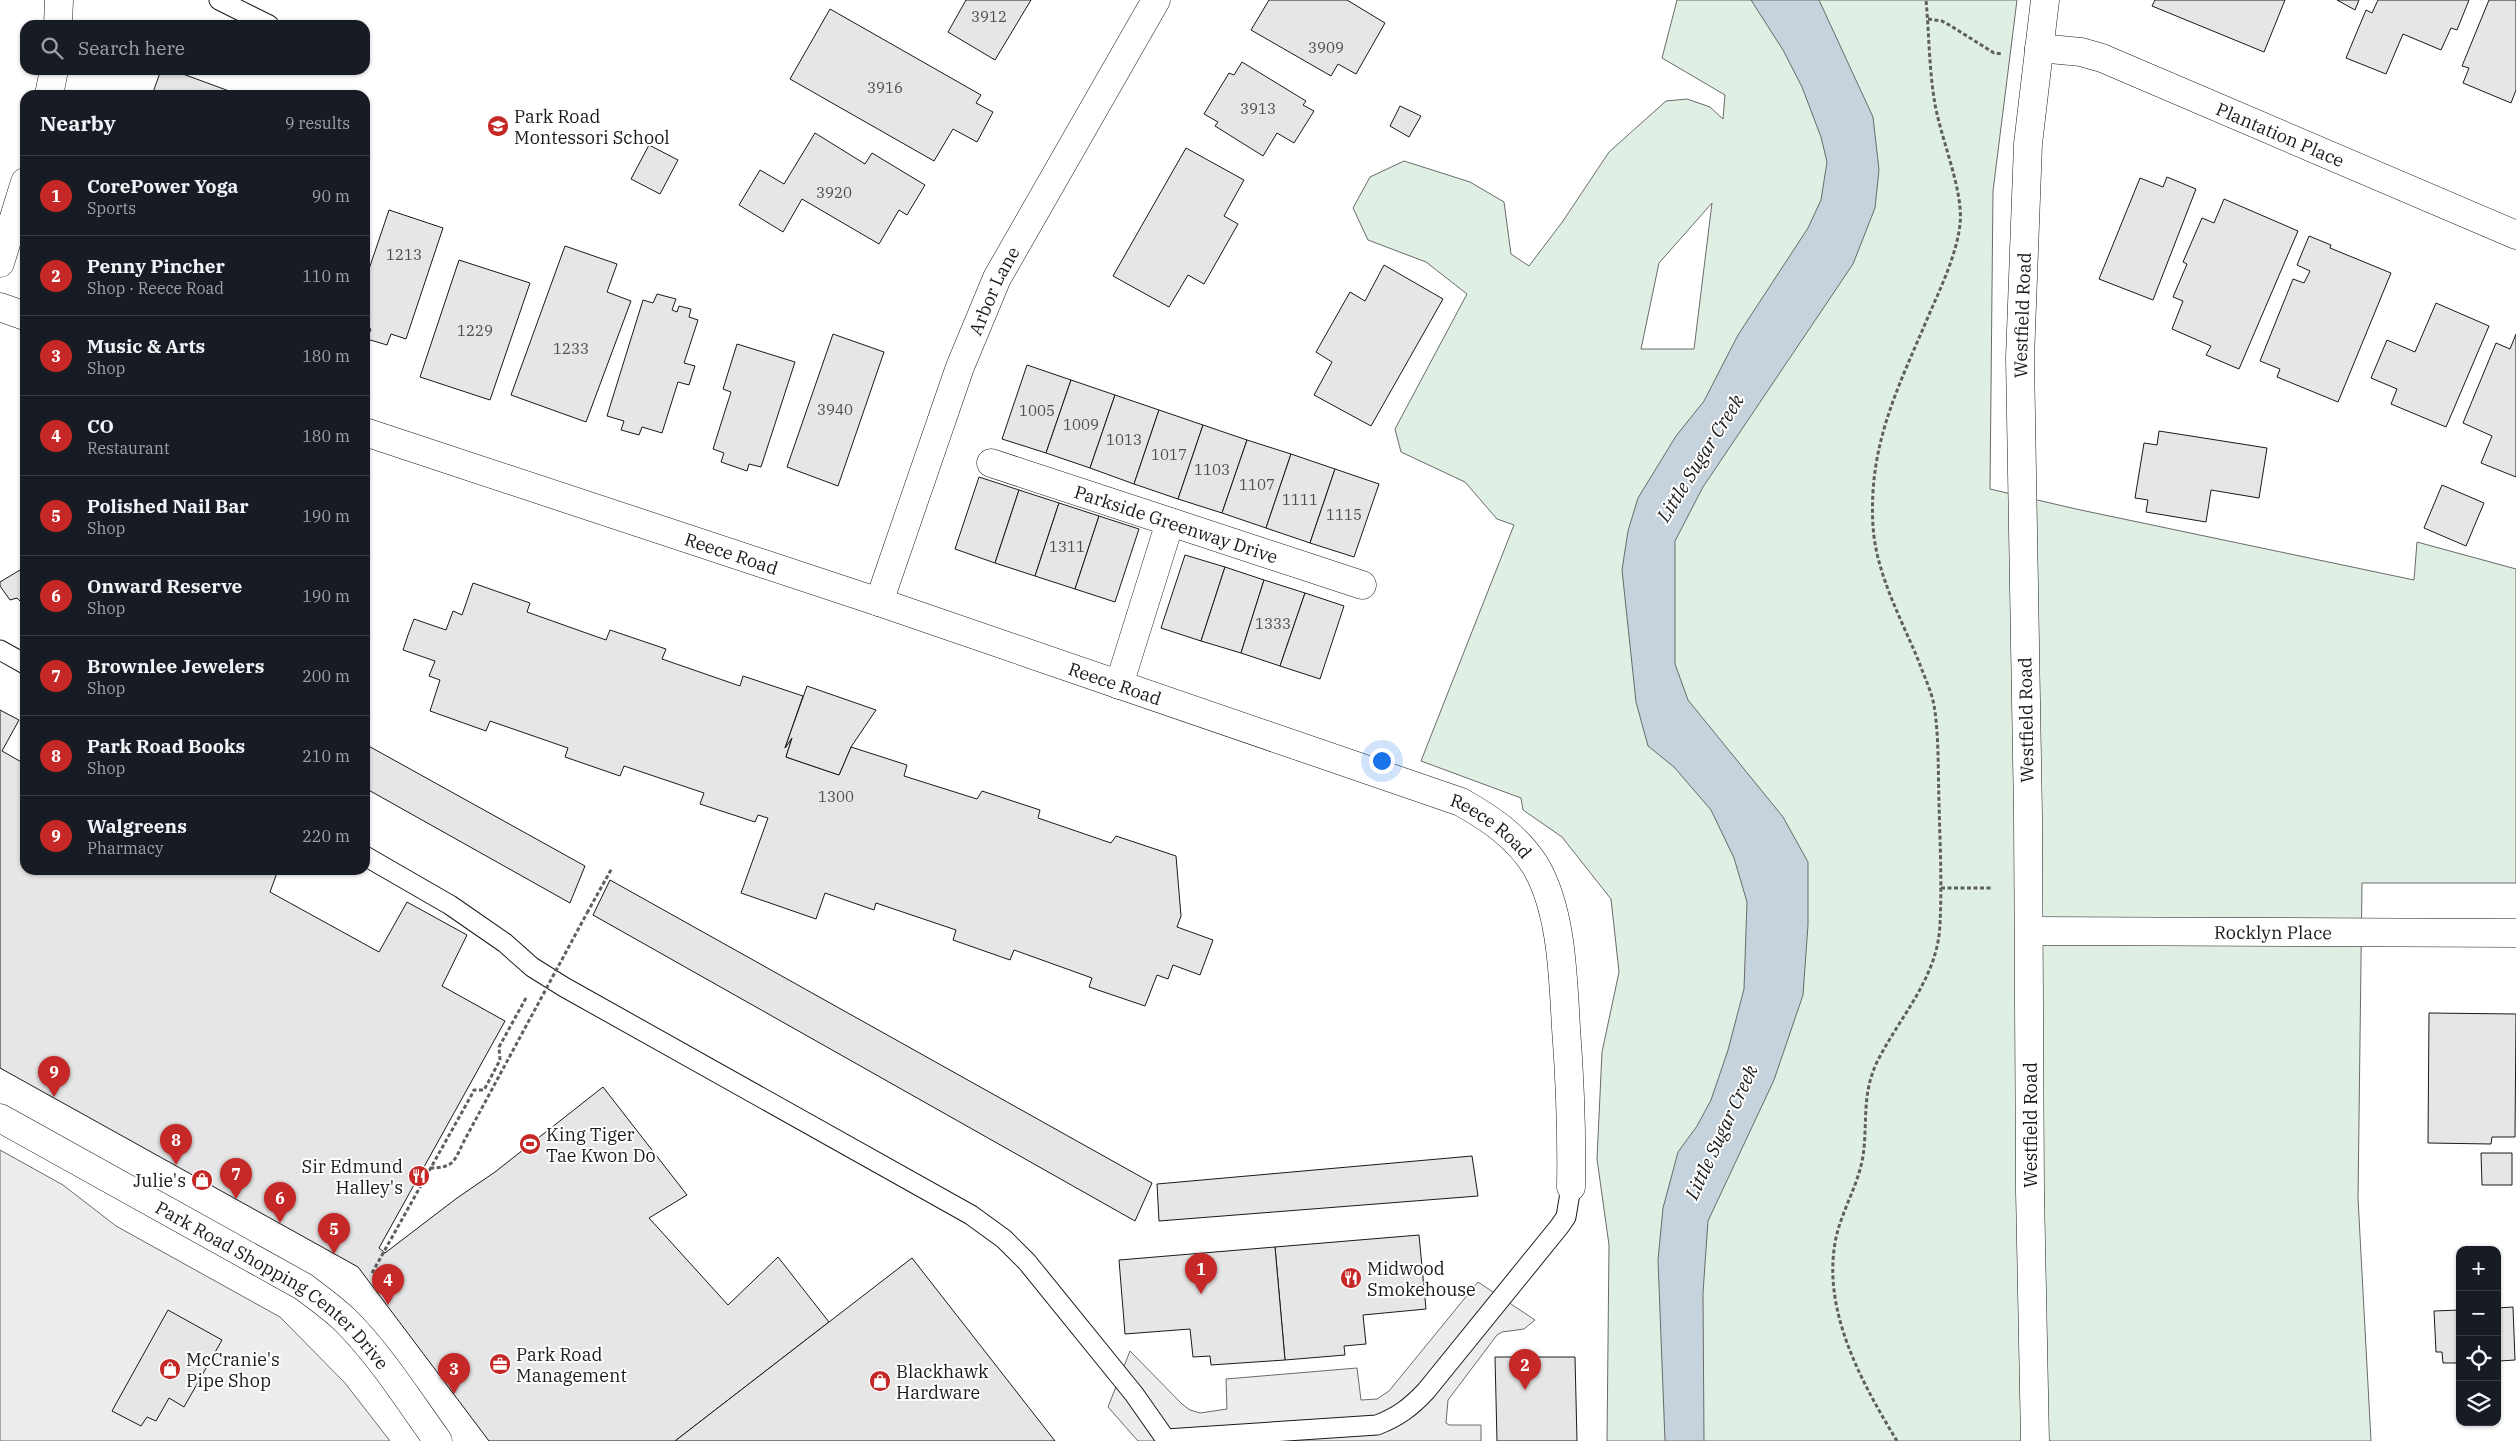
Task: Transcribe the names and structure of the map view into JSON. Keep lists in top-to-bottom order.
{
  "streets": {
    "street": [
      "Plantation Place",
      "Arbor Lane",
      "Westfield Road",
      "Parkside Greenway Drive",
      "Reece Road",
      "Rocklyn Place",
      "Park Road Shopping Center Drive"
    ]
  },
  "crossings": [
    ["Plantation Place", "Westfield Road"],
    ["Arbor Lane", "Reece Road"],
    ["Westfield Road", "Rocklyn Place"]
  ],
  "water": ["Little Sugar Creek"],
  "places": {
    "school or university": ["Park Road Montessori School"],
    "sports": ["King Tiger Tae Kwon Do"],
    "restaurant": ["Sir Edmund Halley's", "Midwood Smokehouse"],
    "shop": ["Julie's", "McCranie's Pipe Shop", "Blackhawk Hardware"],
    "office": ["Park Road Management"]
  },
  "house_numbers": [
    "3912",
    "3909",
    "3916",
    "3913",
    "3920",
    "1213",
    "1229",
    "1233",
    "3940",
    "1005",
    "1009",
    "1013",
    "1017",
    "1103",
    "1107",
    "1111",
    "1115",
    "1311",
    "1333",
    "1300"
  ],
  "page": {
    "search": "Search here",
    "heading": ["Nearby", "9 results"],
    "list": [
      {
        "mark": "1",
        "name": "CorePower Yoga",
        "note": "Sports",
        "value": "90 m"
      },
      {
        "mark": "2",
        "name": "Penny Pincher",
        "note": "Shop · Reece Road",
        "value": "110 m"
      },
      {
        "mark": "3",
        "name": "Music & Arts",
        "note": "Shop",
        "value": "180 m"
      },
      {
        "mark": "4",
        "name": "CO",
        "note": "Restaurant",
        "value": "180 m"
      },
      {
        "mark": "5",
        "name": "Polished Nail Bar",
        "note": "Shop",
        "value": "190 m"
      },
      {
        "mark": "6",
        "name": "Onward Reserve",
        "note": "Shop",
        "value": "190 m"
      },
      {
        "mark": "7",
        "name": "Brownlee Jewelers",
        "note": "Shop",
        "value": "200 m"
      },
      {
        "mark": "8",
        "name": "Park Road Books",
        "note": "Shop",
        "value": "210 m"
      },
      {
        "mark": "9",
        "name": "Walgreens",
        "note": "Pharmacy",
        "value": "220 m"
      }
    ],
    "pins": [
      "9",
      "8",
      "7",
      "6",
      "5",
      "1",
      "4",
      "2",
      "3"
    ],
    "map_buttons": ["+", "−"]
  }
}
